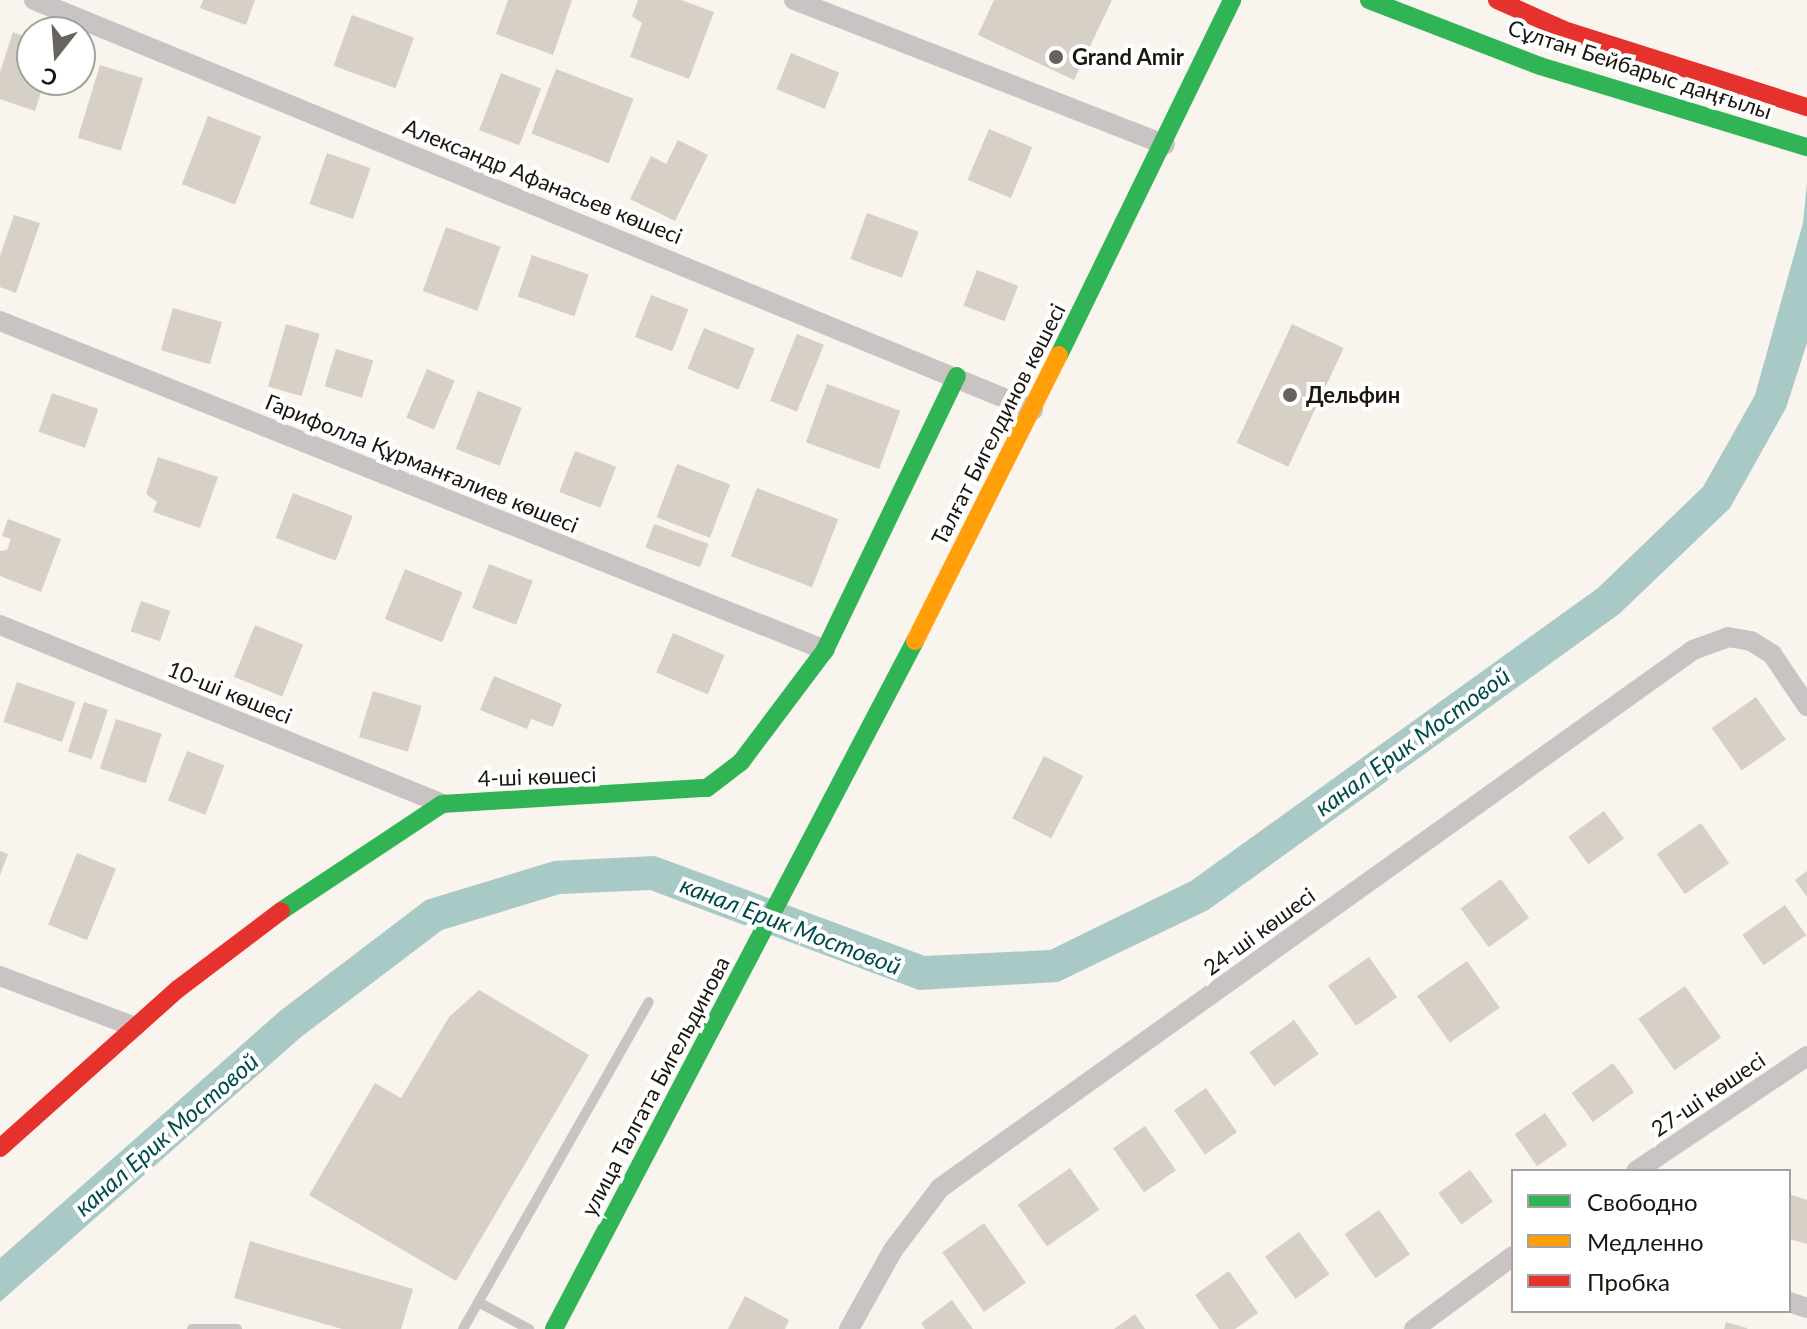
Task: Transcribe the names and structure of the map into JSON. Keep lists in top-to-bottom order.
{
  "streets": {
    "main road": [
      "Сұлтан Бейбарыс даңғылы",
      "Талғат Бигелдинов көшесі",
      "4-ші көшесі",
      "улица Талгата Бигельдинова"
    ],
    "street": [
      "Александр Афанасьев көшесі",
      "Гарифолла Құрманғалиев көшесі",
      "10-ші көшесі",
      "24-ші көшесі",
      "27-ші көшесі"
    ]
  },
  "crossings": [
    ["Александр Афанасьев көшесі", "Талғат Бигелдинов көшесі"],
    ["Александр Афанасьев көшесі", "4-ші көшесі"],
    ["Талғат Бигелдинов көшесі", "улица Талгата Бигельдинова"],
    ["Гарифолла Құрманғалиев көшесі", "4-ші көшесі"],
    ["10-ші көшесі", "4-ші көшесі"]
  ],
  "water": ["канал Ерик Мостовой"],
  "places": ["Grand Amir", "Дельфин"],
  "legend": ["Свободно", "Медленно", "Пробка"],
  "north": "bottom"
}
